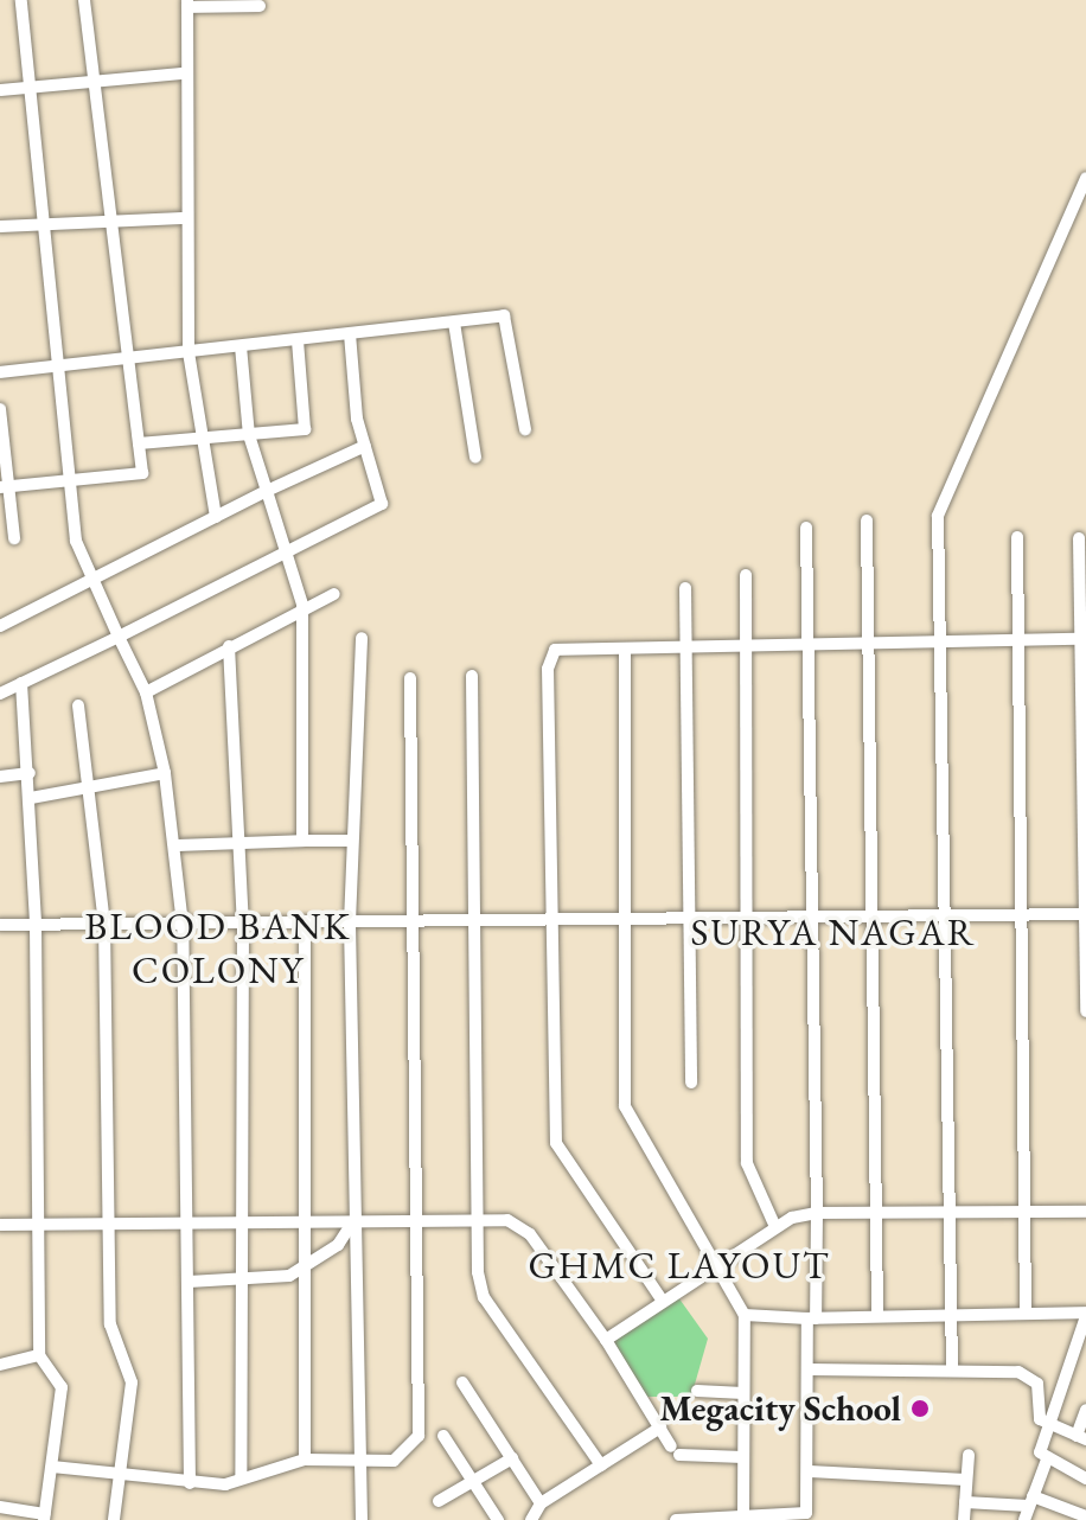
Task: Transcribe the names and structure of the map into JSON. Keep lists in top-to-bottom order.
{
  "districts": ["BLOOD BANK COLONY", "SURYA NAGAR", "GHMC LAYOUT"],
  "places": ["Megacity School"]
}
